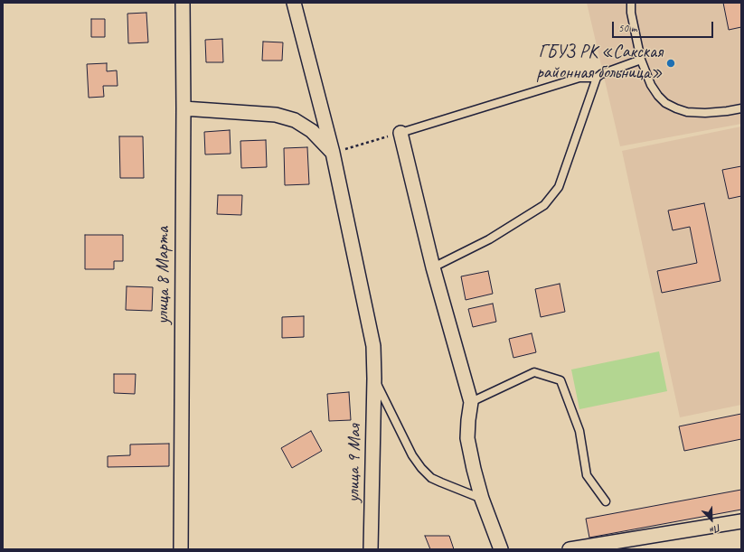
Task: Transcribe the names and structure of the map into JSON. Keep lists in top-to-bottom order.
{
  "streets": {
    "street": ["улица 8 Марта", "улица 9 Мая"]
  },
  "places": ["ГБУЗ РК «Сакская районная больница»"],
  "scale_bar": "50 m",
  "north": "bottom right"
}
